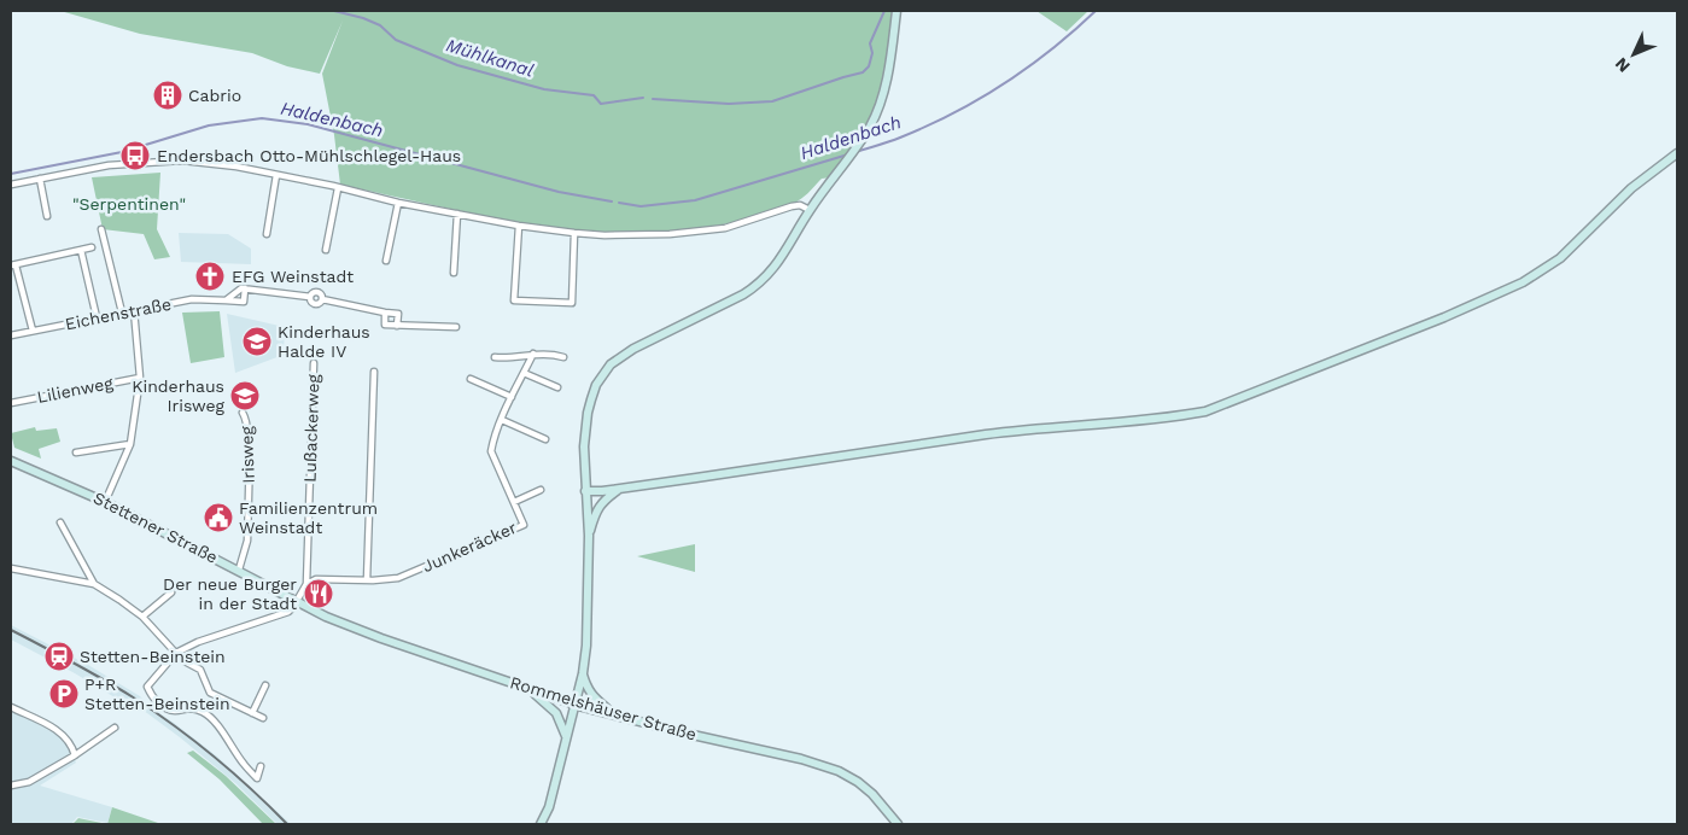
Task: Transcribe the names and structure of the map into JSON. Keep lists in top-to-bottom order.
{
  "streets": {
    "main road": ["Stettener Straße", "Rommelshäuser Straße"],
    "street": [
      "Eichenstraße",
      "Lilienweg",
      "Lußackerweg",
      "Irisweg",
      "Junkeräcker"
    ]
  },
  "crossings": [
    ["Lußackerweg", "Stettener Straße"],
    ["Lußackerweg", "Junkeräcker"],
    ["Lußackerweg", "Rommelshäuser Straße"],
    ["Irisweg", "Stettener Straße"],
    ["Stettener Straße", "Rommelshäuser Straße"]
  ],
  "water": ["Mühlkanal", "Haldenbach"],
  "parks": ["\"Serpentinen\""],
  "places": {
    "building": ["Cabrio"],
    "bus stop": ["Endersbach Otto-Mühlschlegel-Haus"],
    "church": ["EFG Weinstadt"],
    "school or university": ["Kinderhaus Halde IV", "Kinderhaus Irisweg"],
    "public building": ["Familienzentrum Weinstadt"],
    "restaurant": ["Der neue Burger in der Stadt"],
    "station": ["Stetten-Beinstein"],
    "parking": ["P+R Stetten-Beinstein"]
  },
  "north": "bottom left"
}
